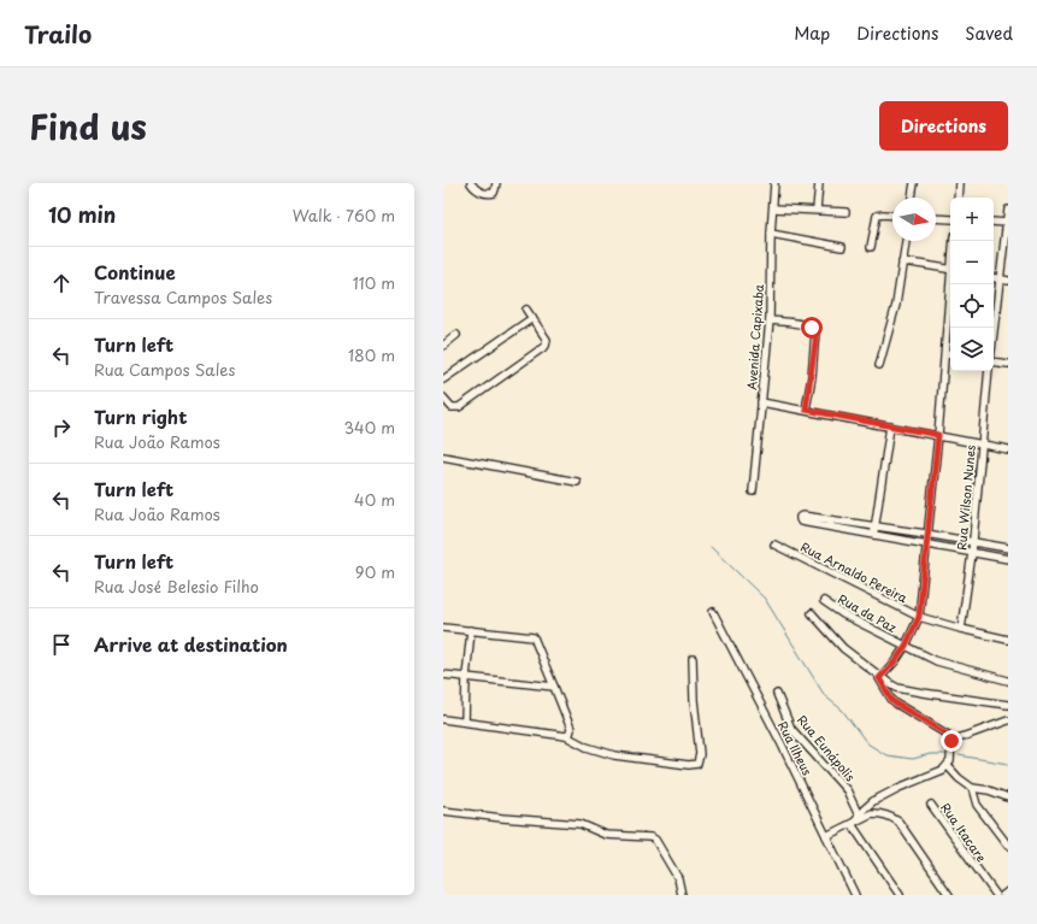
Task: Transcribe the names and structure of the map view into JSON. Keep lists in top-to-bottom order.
{
  "streets": {
    "street": [
      "Avenida Capixaba",
      "Rua Wilson Nunes",
      "Rua Arnaldo Pereira",
      "Rua da Paz",
      "Rua Ilheus",
      "Rua Eunápolis",
      "Rua Itacare"
    ]
  },
  "crossings": [
    ["Rua Wilson Nunes", "Rua Arnaldo Pereira"]
  ],
  "north": "right",
  "page": {
    "header": "Trailo",
    "nav": ["Map", "Directions", "Saved"],
    "title": "Find us",
    "buttons": "Directions",
    "heading": ["10 min", "Walk · 760 m"],
    "map_buttons": ["+", "−"],
    "list": [
      ["Continue", "Travessa Campos Sales", "110 m"],
      ["Turn left", "Rua Campos Sales", "180 m"],
      ["Turn right", "Rua João Ramos", "340 m"],
      ["Turn left", "Rua João Ramos", "40 m"],
      ["Turn left", "Rua José Belesio Filho", "90 m"],
      "Arrive at destination"
    ]
  }
}
